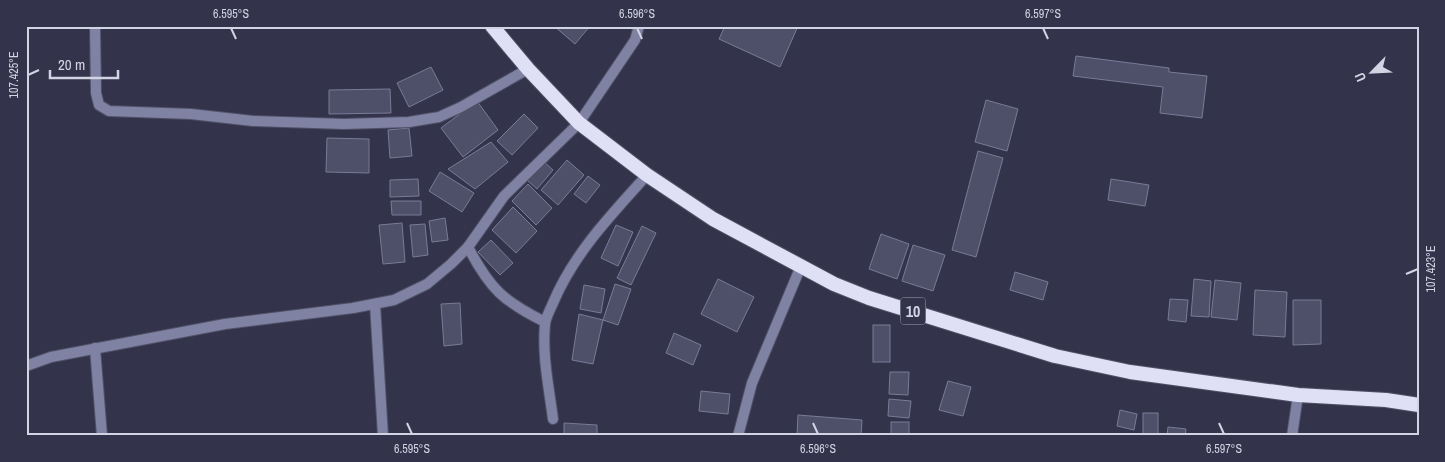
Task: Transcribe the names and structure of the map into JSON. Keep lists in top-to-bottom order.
{
  "streets": {
    "highway": ["10"]
  },
  "scale_bar": "20 m",
  "north": "bottom left",
  "coordinates": [
    "6.595°S",
    "6.596°S",
    "6.597°S",
    "107.425°E",
    "107.423°E"
  ]
}
